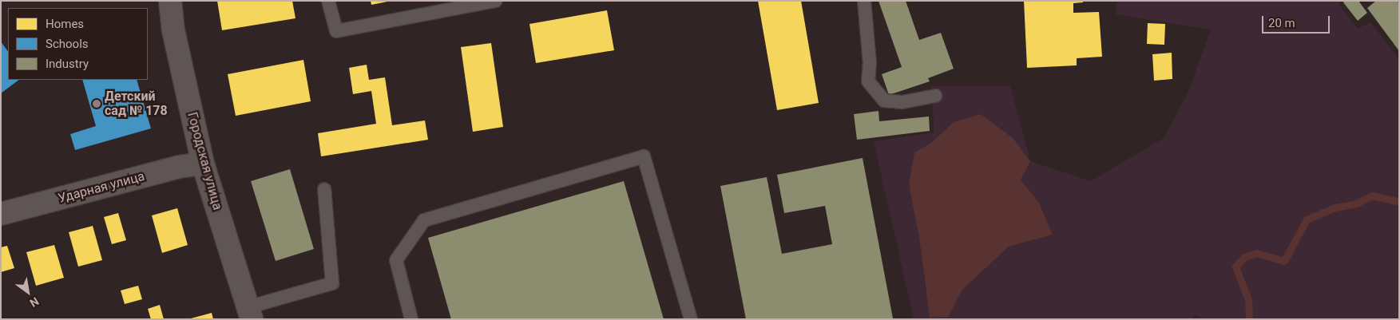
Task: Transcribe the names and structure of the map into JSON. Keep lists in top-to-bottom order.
{
  "streets": {
    "street": ["Городская улица", "Ударная улица"]
  },
  "crossings": [
    ["Городская улица", "Ударная улица"]
  ],
  "places": ["Детский сад № 178"],
  "legend": ["Homes", "Schools", "Industry"],
  "scale_bar": "20 m",
  "north": "bottom right"
}
